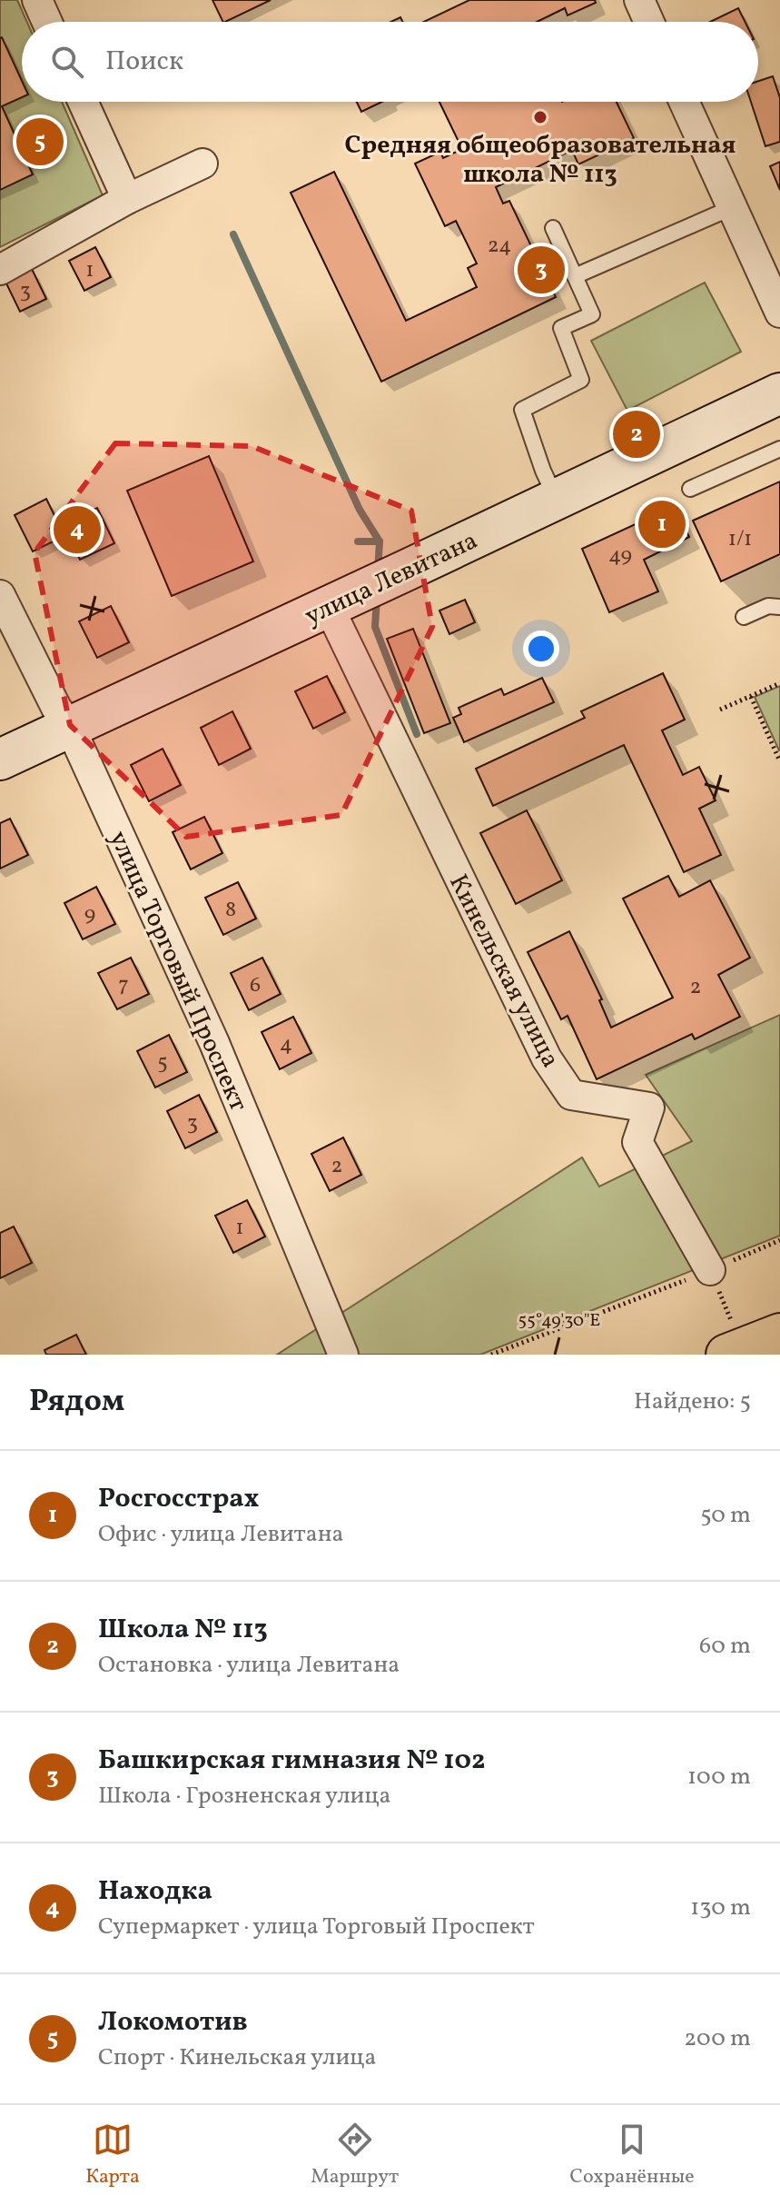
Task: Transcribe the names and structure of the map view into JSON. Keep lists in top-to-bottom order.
{
  "streets": {
    "street": ["улица Левитана", "улица Торговый Проспект", "Кинельская улица"]
  },
  "crossings": [
    ["улица Левитана", "улица Торговый Проспект"],
    ["улица Левитана", "Кинельская улица"]
  ],
  "places": ["Средняя общеобразовательная школа № 113"],
  "house_numbers": [
    "24",
    "1",
    "3",
    "1/1",
    "49",
    "8",
    "9",
    "7",
    "6",
    "2",
    "4",
    "5",
    "3",
    "2",
    "1"
  ],
  "page": {
    "search": "Поиск",
    "pins": [
      "5",
      "3",
      "2",
      "1",
      "4"
    ],
    "heading": ["Рядом", "Найдено: 5"],
    "list": [
      {
        "mark": "1",
        "name": "Росгосстрах",
        "note": "Офис · улица Левитана",
        "value": "50 m"
      },
      {
        "mark": "2",
        "name": "Школа № 113",
        "note": "Остановка · улица Левитана",
        "value": "60 m"
      },
      {
        "mark": "3",
        "name": "Башкирская гимназия № 102",
        "note": "Школа · Грозненская улица",
        "value": "100 m"
      },
      {
        "mark": "4",
        "name": "Находка",
        "note": "Супермаркет · улица Торговый Проспект",
        "value": "130 m"
      },
      {
        "mark": "5",
        "name": "Локомотив",
        "note": "Спорт · Кинельская улица",
        "value": "200 m"
      }
    ],
    "nav": ["Карта", "Маршрут", "Сохранённые"]
  },
  "coordinates": ["55°49'30\"E"]
}
